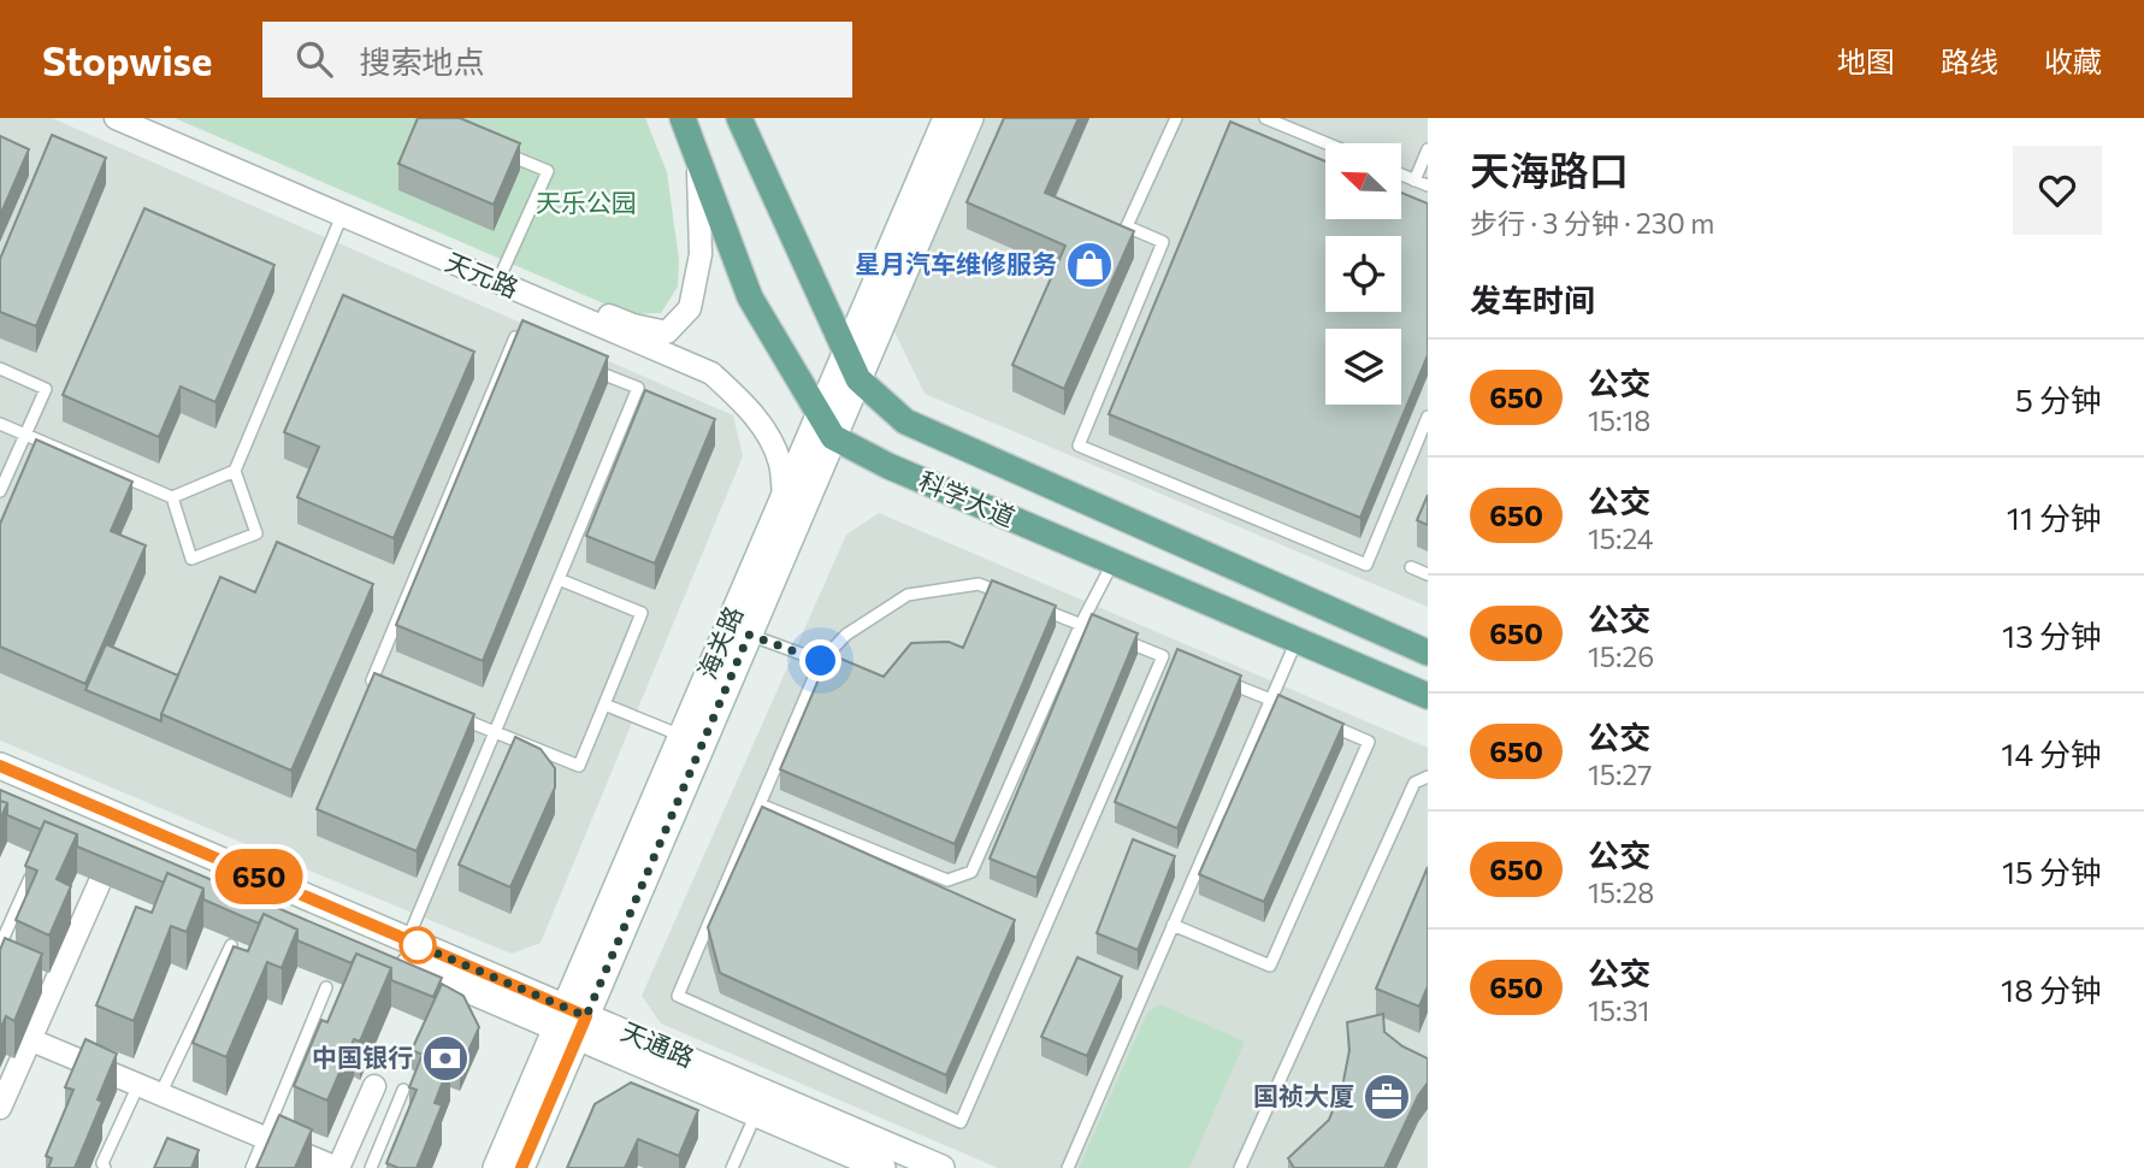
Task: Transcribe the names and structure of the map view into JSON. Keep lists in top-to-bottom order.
{
  "streets": {
    "main road": ["科学大道", "海关路", "天通路"],
    "street": ["天元路"]
  },
  "crossings": [
    ["天元路", "海关路"],
    ["科学大道", "海关路"],
    ["海关路", "天通路"]
  ],
  "parks": ["天乐公园"],
  "places": {
    "shop": ["星月汽车维修服务"],
    "bank": ["中国银行"],
    "office": ["国祯大厦"]
  },
  "lines": ["bus line 650"],
  "north": "top left",
  "page": {
    "header": "Stopwise",
    "search": "搜索地点",
    "nav": ["地图", "路线", "收藏"],
    "on_map": "650",
    "heading": [
      ["天海路口", "步行 · 3 分钟 · 230 m"],
      "发车时间"
    ],
    "list": [
      {
        "mark": "650",
        "name": "公交",
        "note": "15:18",
        "value": "5 分钟"
      },
      {
        "mark": "650",
        "name": "公交",
        "note": "15:24",
        "value": "11 分钟"
      },
      {
        "mark": "650",
        "name": "公交",
        "note": "15:26",
        "value": "13 分钟"
      },
      {
        "mark": "650",
        "name": "公交",
        "note": "15:27",
        "value": "14 分钟"
      },
      {
        "mark": "650",
        "name": "公交",
        "note": "15:28",
        "value": "15 分钟"
      },
      {
        "mark": "650",
        "name": "公交",
        "note": "15:31",
        "value": "18 分钟"
      }
    ]
  }
}
